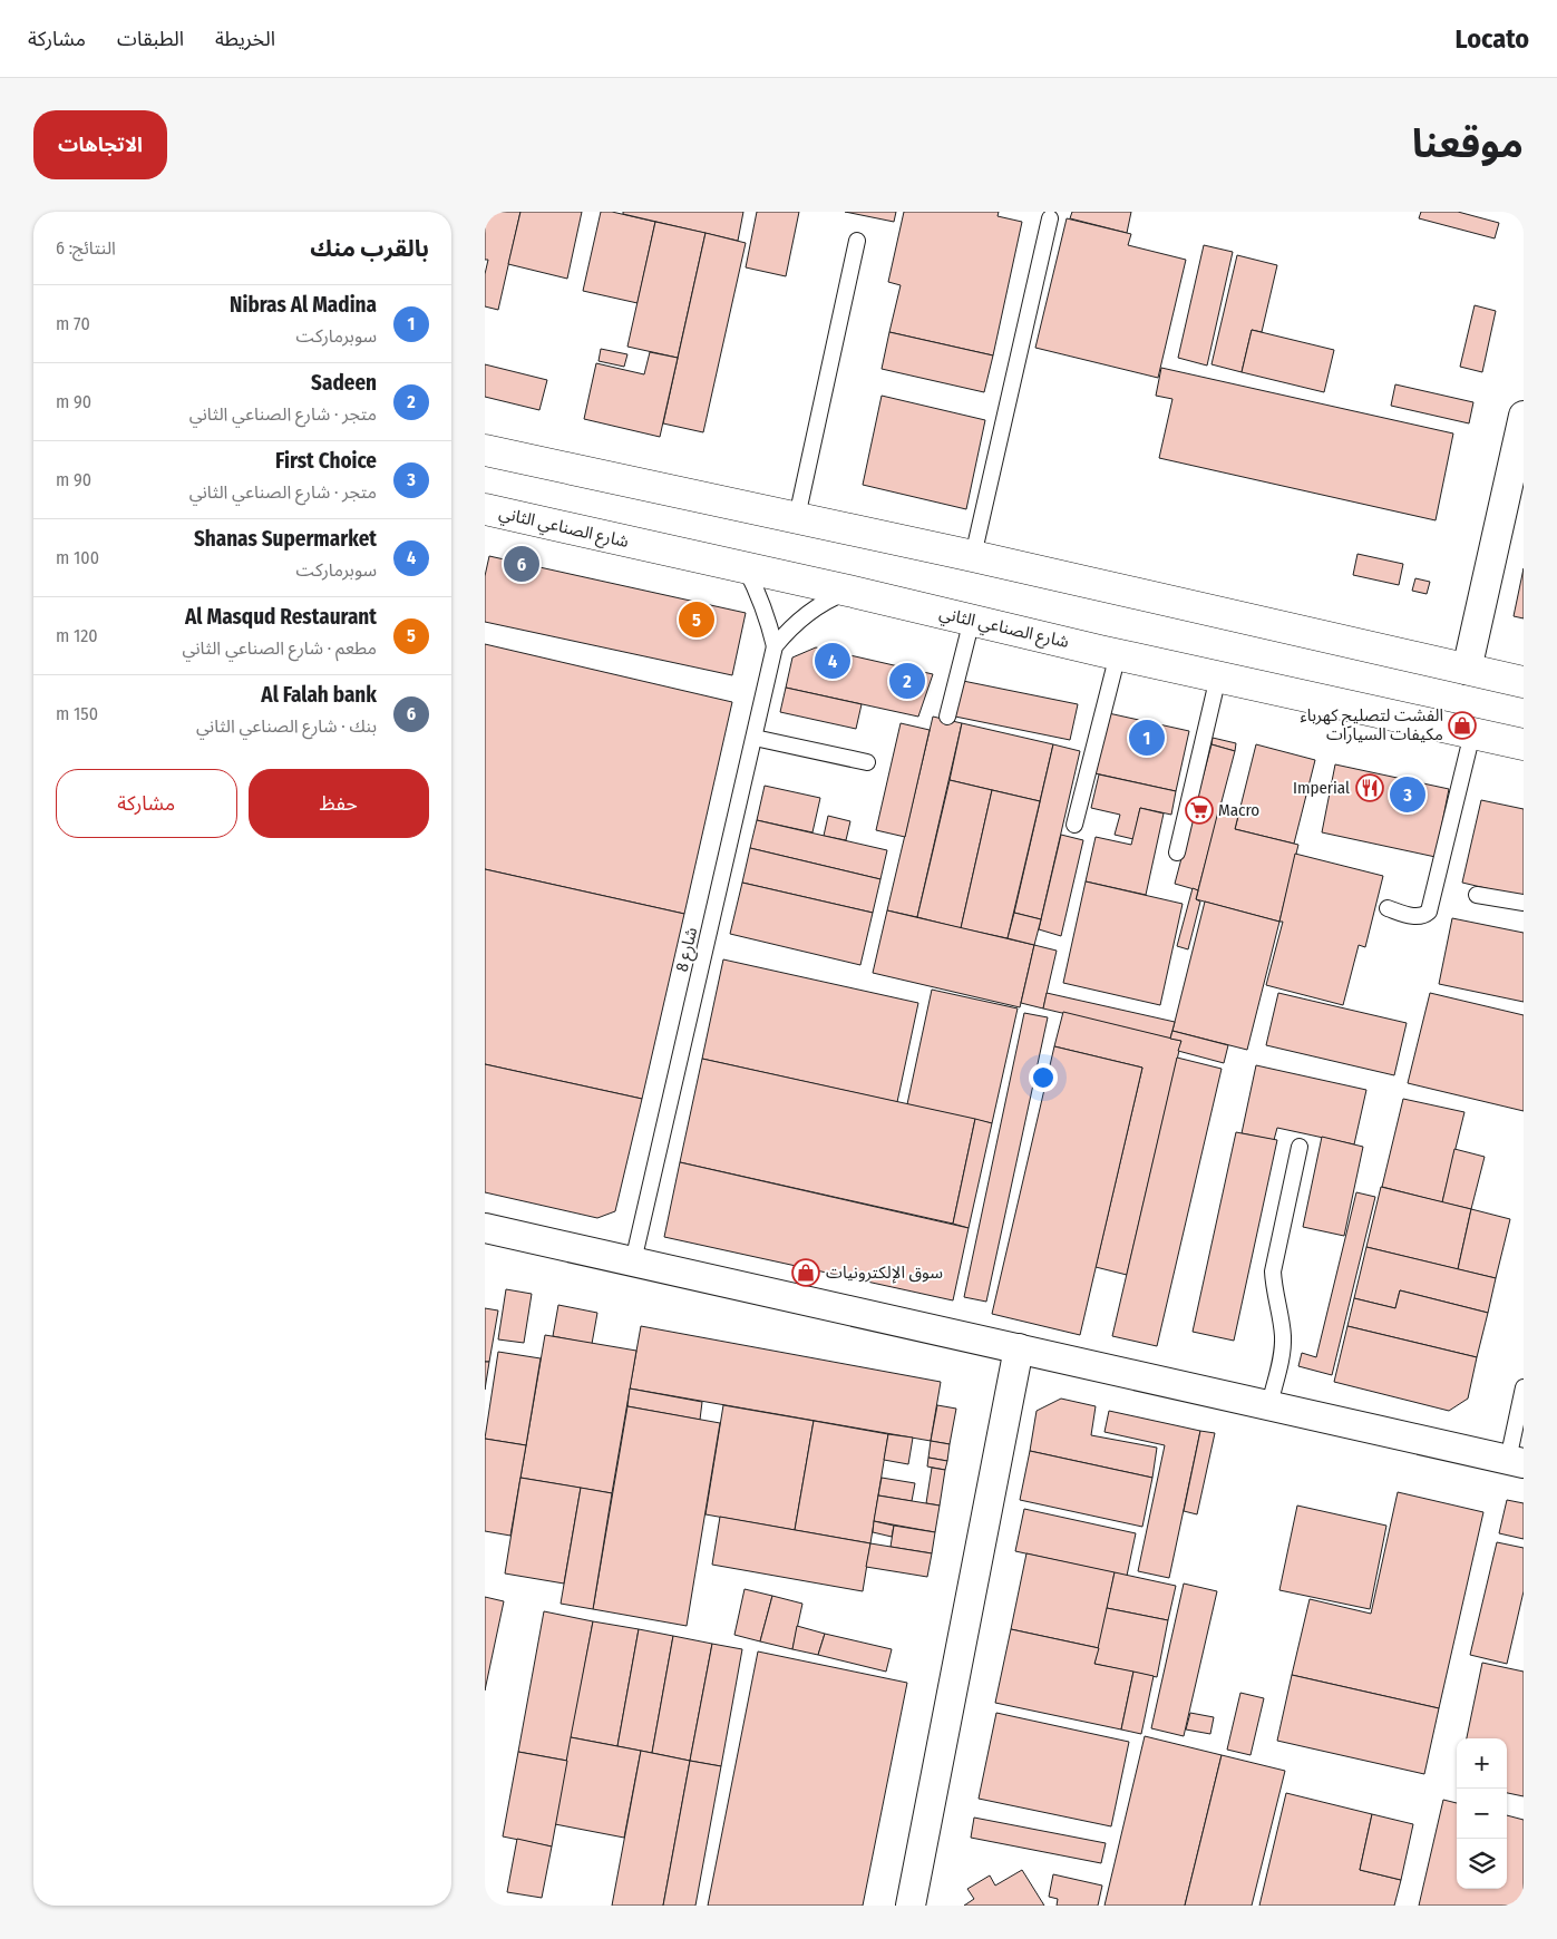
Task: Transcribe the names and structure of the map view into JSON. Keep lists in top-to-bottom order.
{
  "streets": {
    "main road": ["شارع الصناعي الثاني"],
    "lane": ["شارع 8"]
  },
  "crossings": [
    ["شارع الصناعي الثاني", "شارع 8"]
  ],
  "places": {
    "shop": ["الفشت لتصلیح کھرباء مکیفات السیارات", "سوق الإلكترونيات"],
    "restaurant": ["Imperial"],
    "supermarket": ["Macro"]
  },
  "page": {
    "header": "Locato",
    "nav": ["الخريطة", "الطبقات", "مشاركة"],
    "title": "موقعنا",
    "buttons": [
      "الاتجاهات",
      ["حفظ", "مشاركة"]
    ],
    "heading": ["بالقرب منك", "النتائج: 6"],
    "list": [
      {
        "mark": "1",
        "name": "Nibras Al Madina",
        "note": "سوبرماركت",
        "value": "70 m"
      },
      {
        "mark": "2",
        "name": "Sadeen",
        "note": "متجر · شارع الصناعي الثاني",
        "value": "90 m"
      },
      {
        "mark": "3",
        "name": "First Choice",
        "note": "متجر · شارع الصناعي الثاني",
        "value": "90 m"
      },
      {
        "mark": "4",
        "name": "Shanas Supermarket",
        "note": "سوبرماركت",
        "value": "100 m"
      },
      {
        "mark": "5",
        "name": "Al Masqud Restaurant",
        "note": "مطعم · شارع الصناعي الثاني",
        "value": "120 m"
      },
      {
        "mark": "6",
        "name": "Al Falah bank",
        "note": "بنك · شارع الصناعي الثاني",
        "value": "150 m"
      }
    ],
    "pins": [
      "6",
      "5",
      "4",
      "2",
      "1",
      "3"
    ],
    "map_buttons": ["+", "−"]
  }
}
